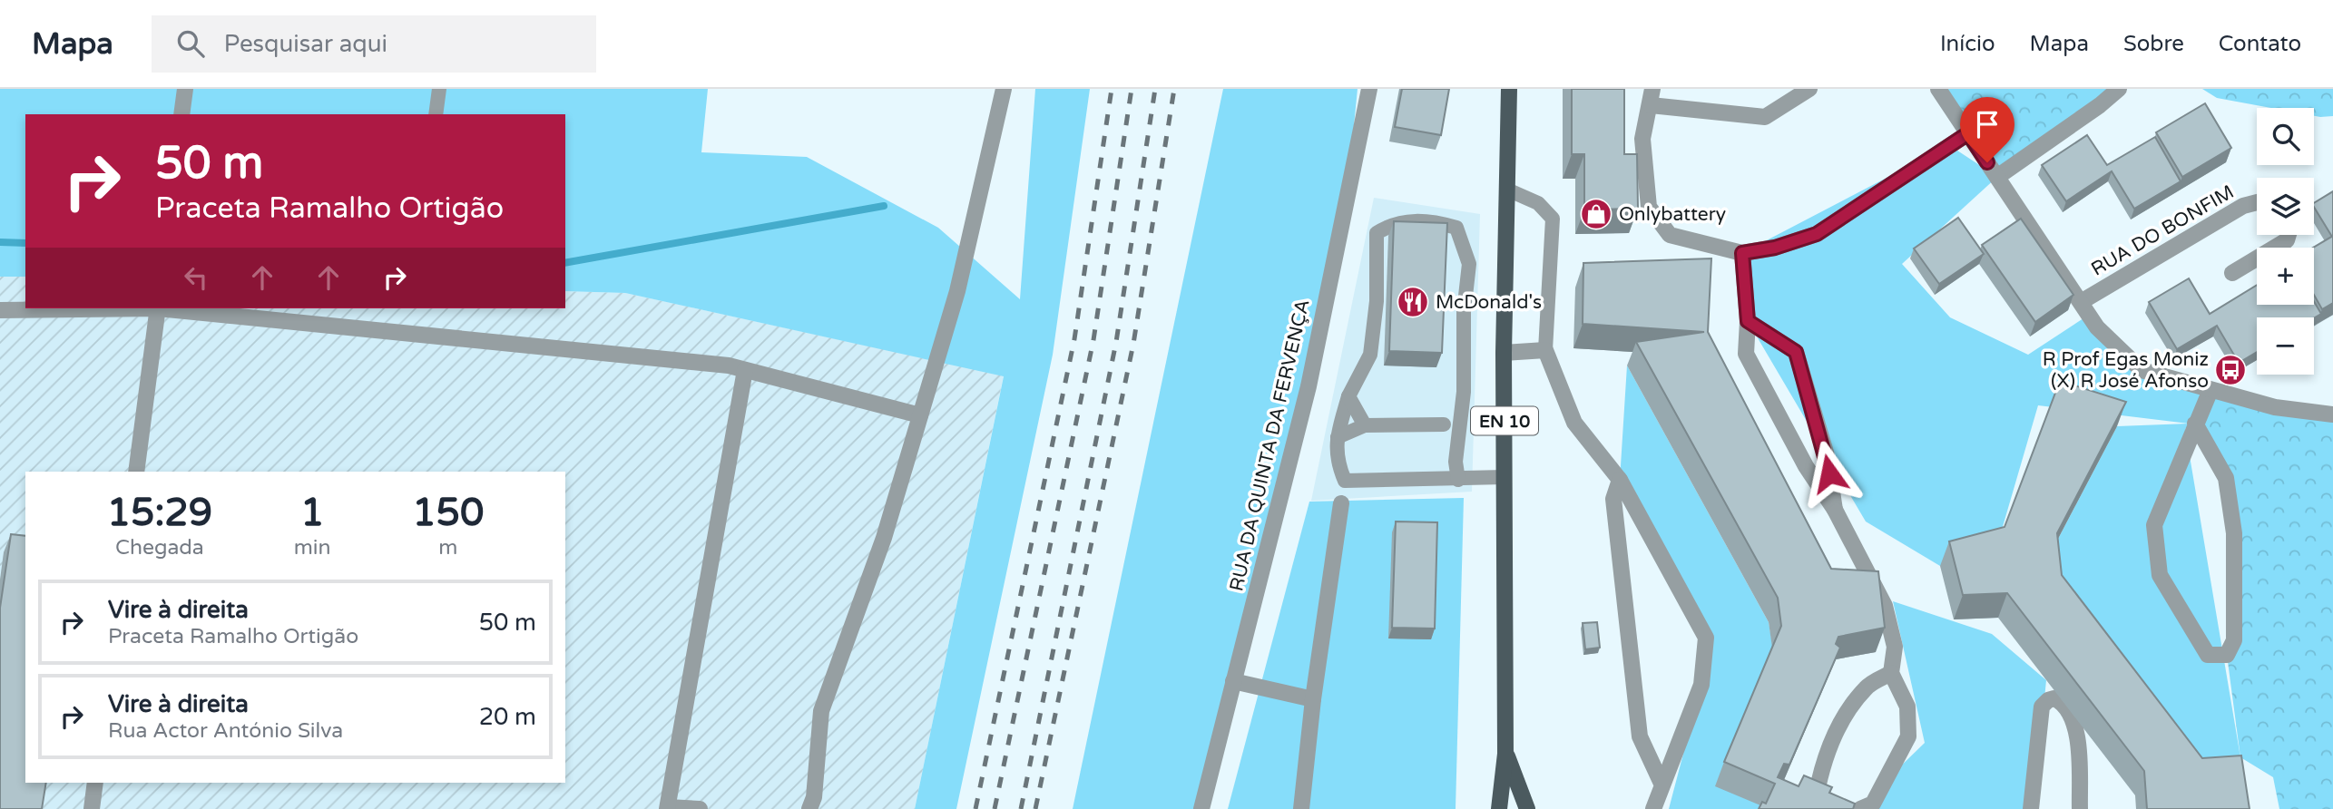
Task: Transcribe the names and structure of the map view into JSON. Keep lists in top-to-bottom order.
{
  "streets": {
    "main road": ["EN 10"],
    "street": ["RUA DO BONFIM", "RUA DA QUINTA DA FERVENÇA"]
  },
  "places": {
    "shop": ["Onlybattery"],
    "restaurant": ["McDonald's"],
    "bus stop": ["R Prof Egas Moniz (X) R José Afonso"]
  },
  "page": {
    "header": "Mapa",
    "search": "Pesquisar aqui",
    "nav": [
      "Início",
      "Mapa",
      "Sobre",
      "Contato"
    ],
    "map_buttons": ["+", "−"],
    "turn": ["50 m", "Praceta Ramalho Ortigão"],
    "eta": [
      "15:29",
      "Chegada",
      "1",
      "min",
      "150",
      "m"
    ],
    "list": [
      {
        "name": "Vire à direita",
        "note": "Praceta Ramalho Ortigão",
        "value": "50 m"
      },
      {
        "name": "Vire à direita",
        "note": "Rua Actor António Silva",
        "value": "20 m"
      }
    ]
  }
}
